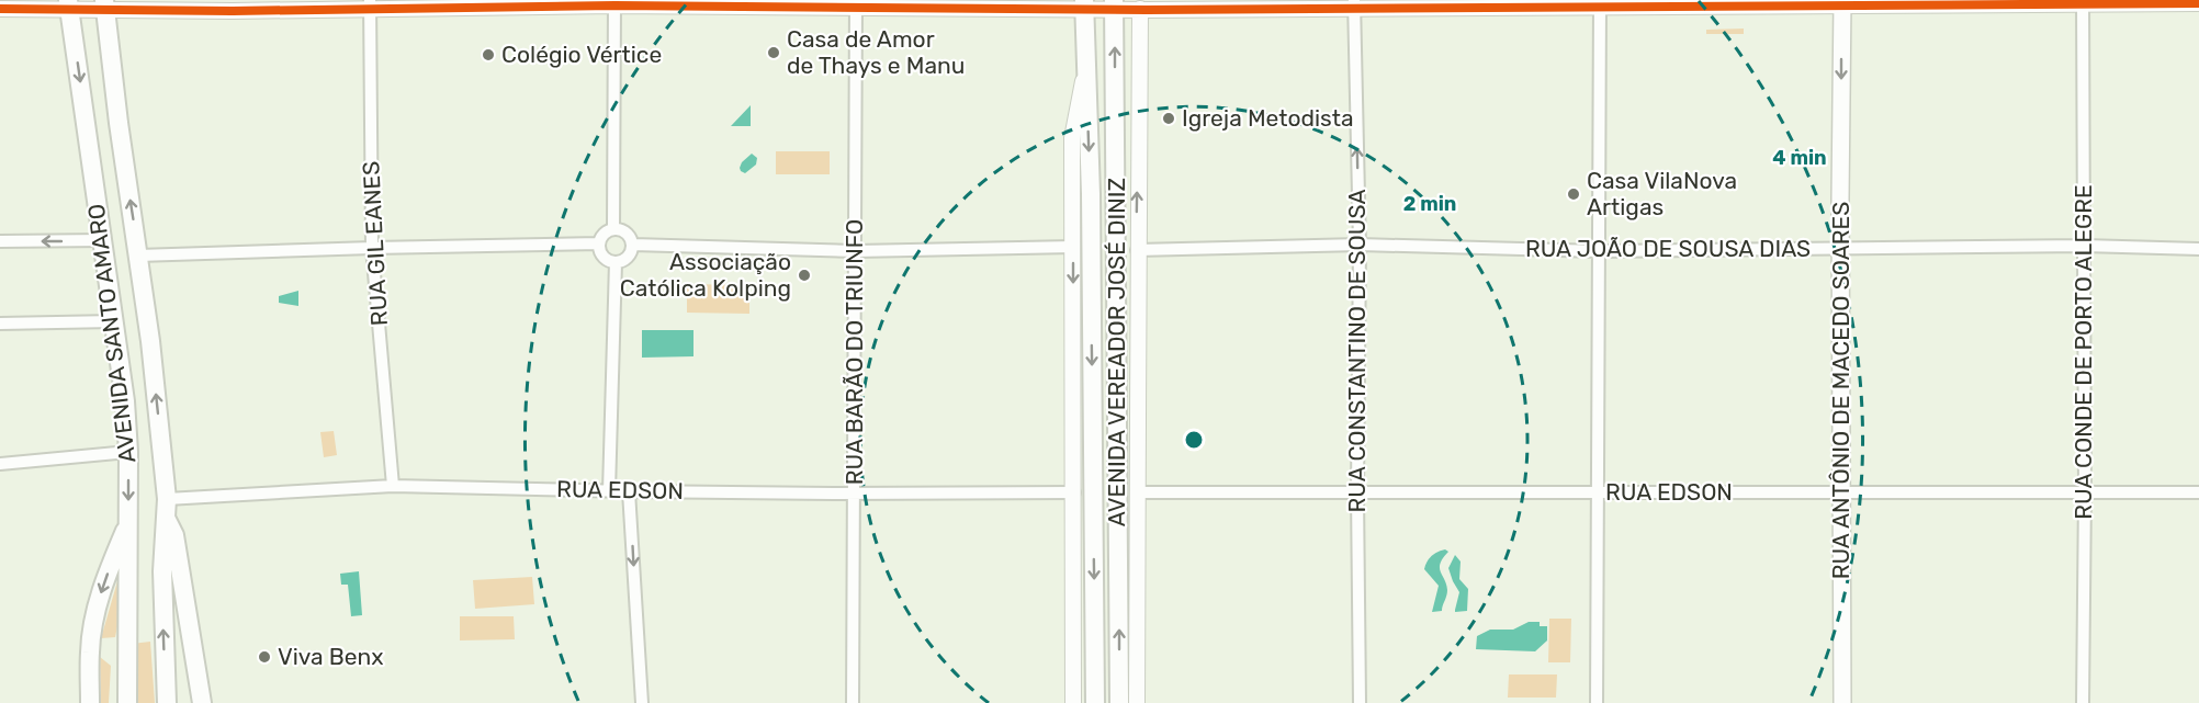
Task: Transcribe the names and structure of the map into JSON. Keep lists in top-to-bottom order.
{
  "streets": {
    "main road": ["AVENIDA SANTO AMARO", "AVENIDA VEREADOR JOSÉ DINIZ", "RUA ANTÔNIO DE MACEDO SOARES"],
    "street": [
      "RUA GIL EANES",
      "RUA JOÃO DE SOUSA DIAS",
      "RUA CONSTANTINO DE SOUSA",
      "RUA BARÃO DO TRIUNFO",
      "RUA CONDE DE PORTO ALEGRE",
      "RUA EDSON"
    ]
  },
  "crossings": [
    ["RUA GIL EANES", "RUA EDSON"],
    ["RUA JOÃO DE SOUSA DIAS", "RUA CONSTANTINO DE SOUSA"],
    ["RUA JOÃO DE SOUSA DIAS", "AVENIDA VEREADOR JOSÉ DINIZ"],
    ["RUA JOÃO DE SOUSA DIAS", "RUA CONDE DE PORTO ALEGRE"],
    ["RUA JOÃO DE SOUSA DIAS", "RUA ANTÔNIO DE MACEDO SOARES"],
    ["AVENIDA SANTO AMARO", "RUA EDSON"],
    ["RUA CONSTANTINO DE SOUSA", "RUA EDSON"],
    ["RUA BARÃO DO TRIUNFO", "RUA EDSON"],
    ["AVENIDA VEREADOR JOSÉ DINIZ", "RUA EDSON"],
    ["RUA CONDE DE PORTO ALEGRE", "RUA EDSON"],
    ["RUA ANTÔNIO DE MACEDO SOARES", "RUA EDSON"]
  ],
  "one_way": ["RUA ANTÔNIO DE MACEDO SOARES"],
  "places": [
    "Casa de Amor de Thays e Manu",
    "Colégio Vértice",
    "Igreja Metodista",
    "Casa VilaNova Artigas",
    "Associação Católica Kolping",
    "Viva Benx"
  ],
  "rings": ["4 min", "2 min"]
}
